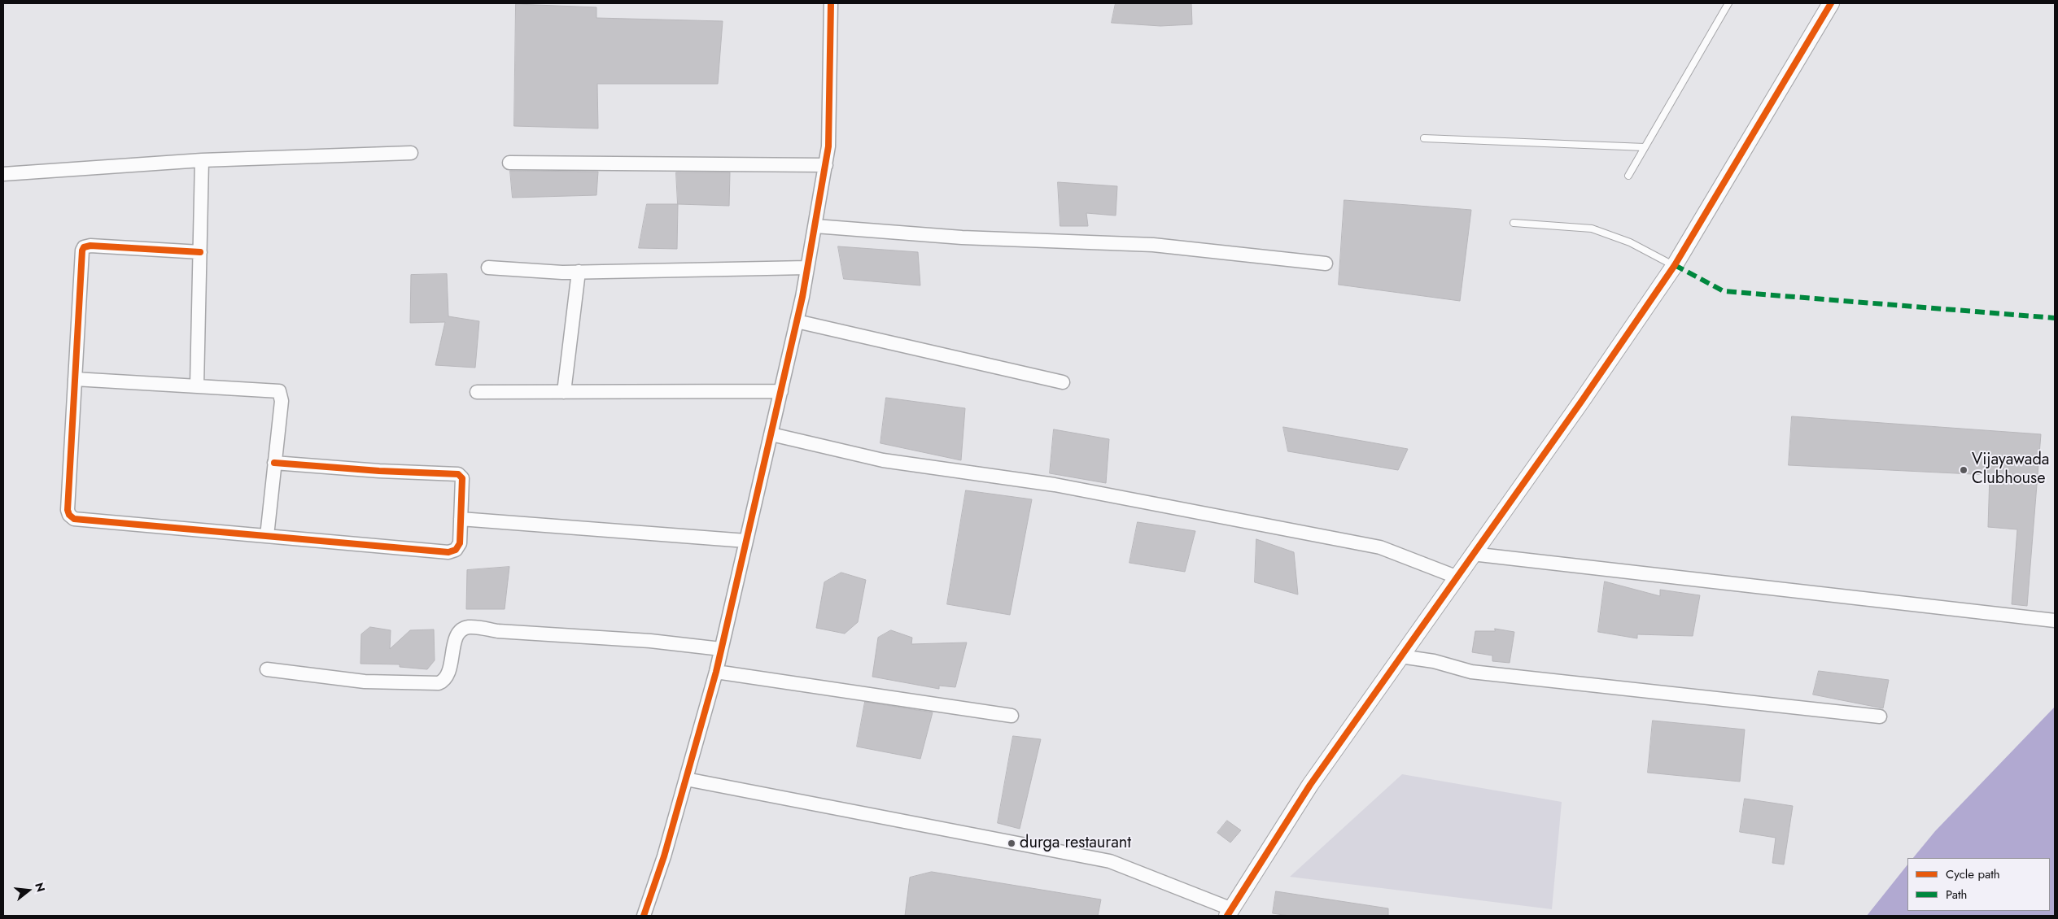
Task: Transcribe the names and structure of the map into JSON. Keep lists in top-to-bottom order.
{
  "places": ["Vijayawada Clubhouse", "durga restaurant"],
  "legend": ["Cycle path", "Path"],
  "north": "right"
}
